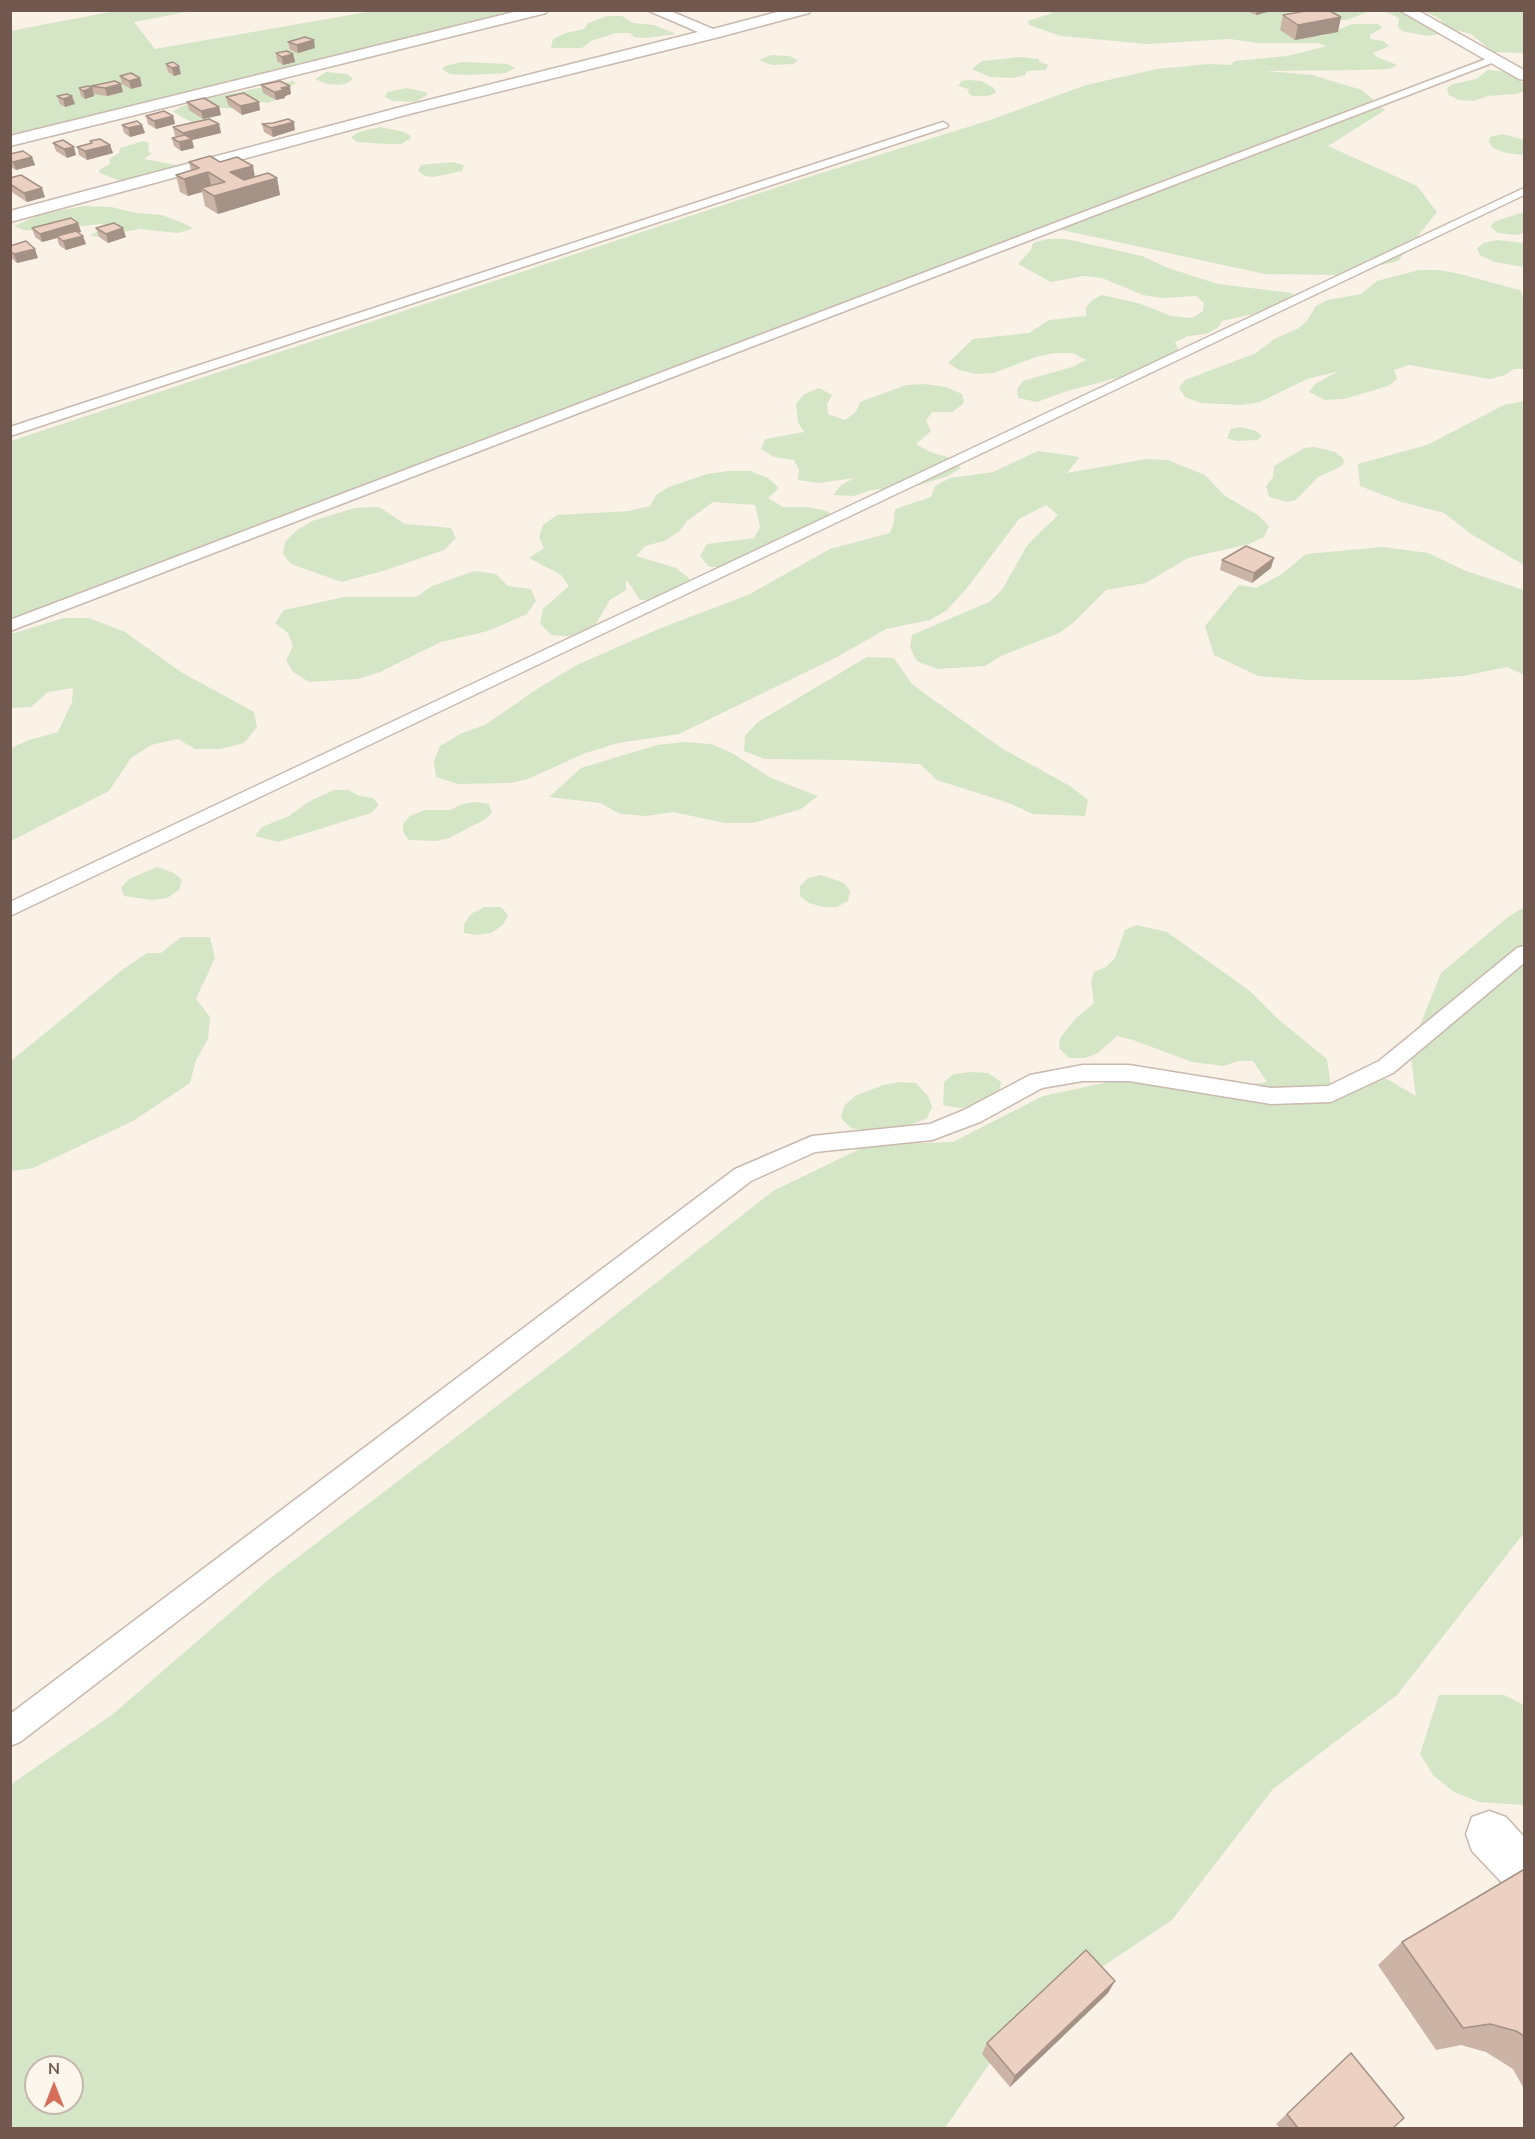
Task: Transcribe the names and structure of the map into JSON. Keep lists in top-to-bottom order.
{
  "north": "top"
}
